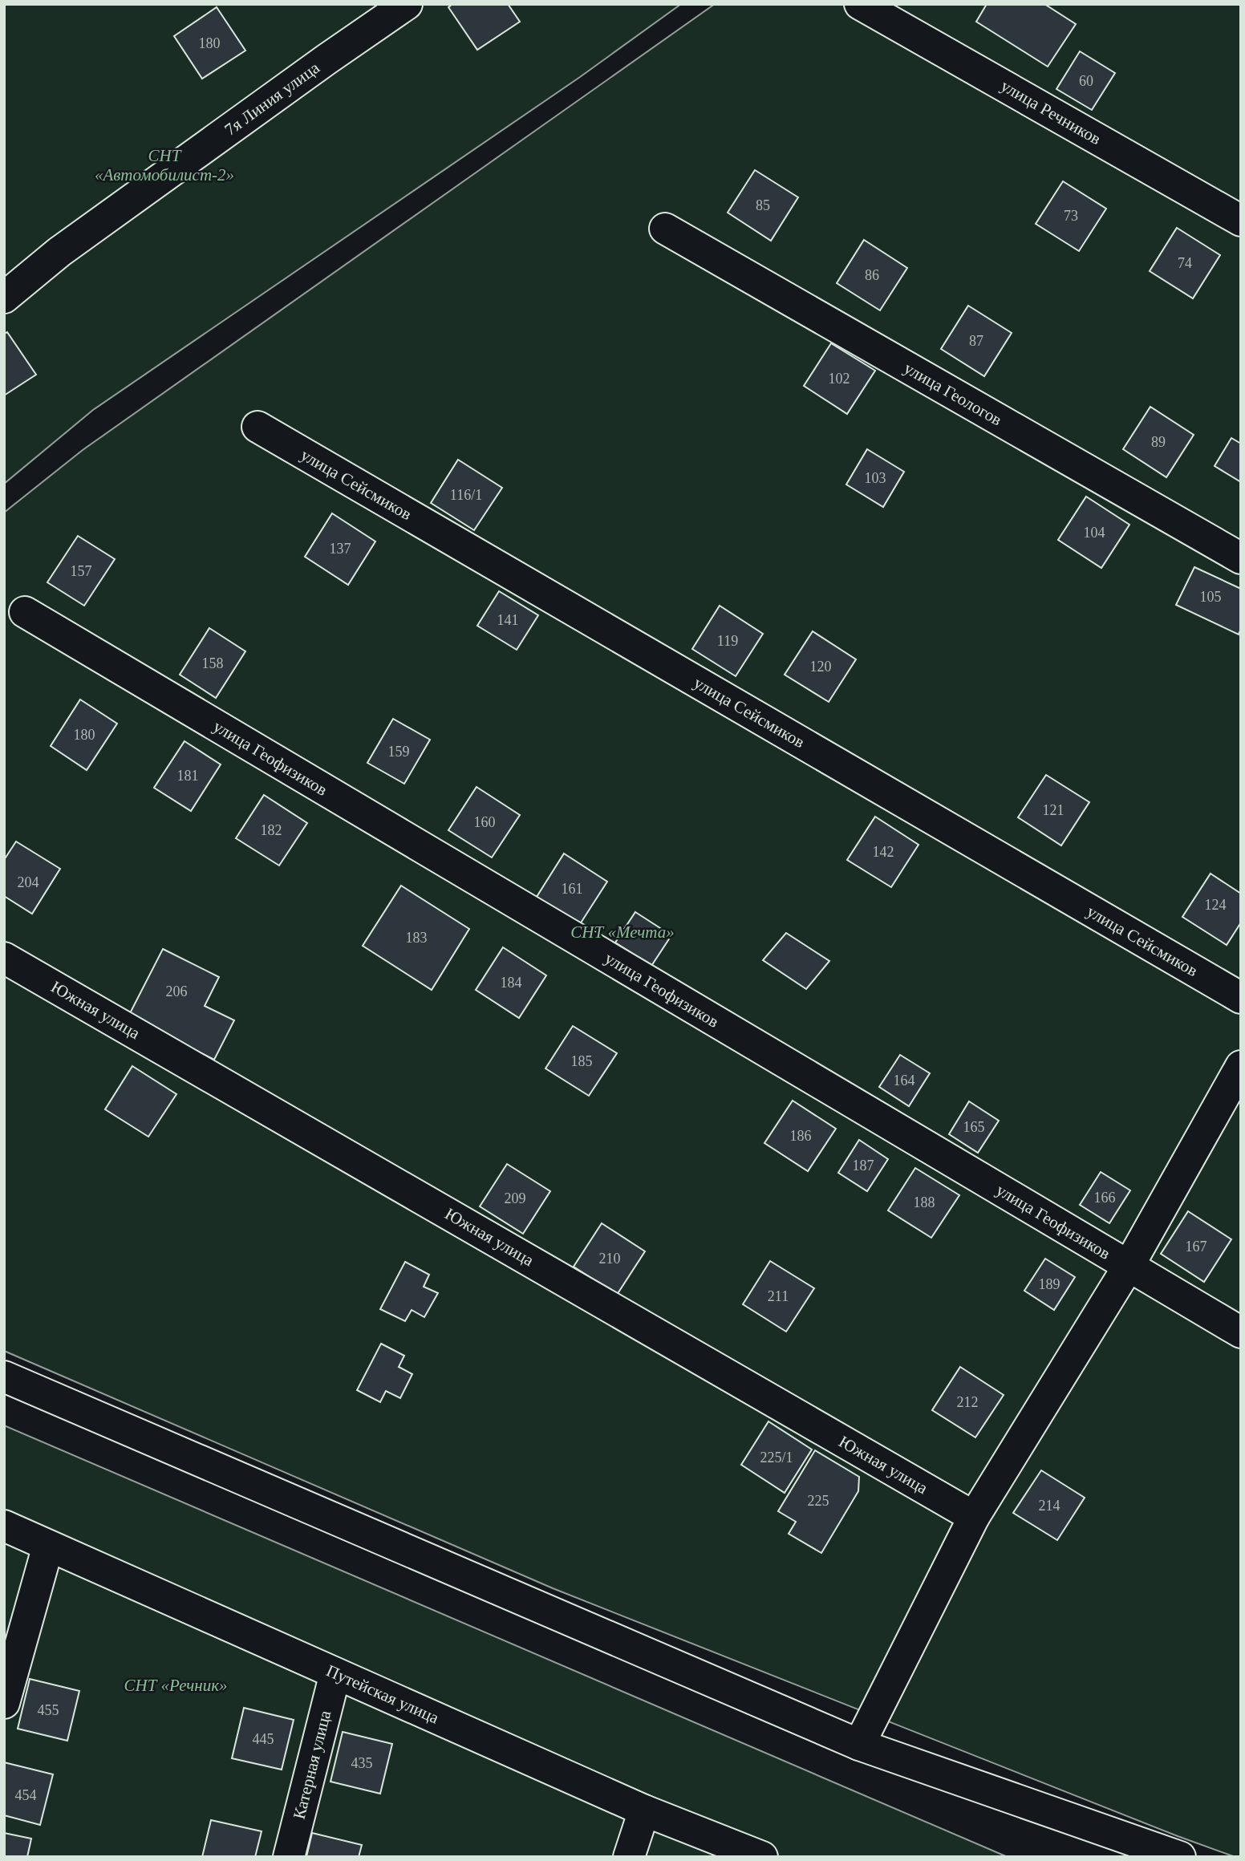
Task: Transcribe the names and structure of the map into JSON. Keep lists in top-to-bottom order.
{
  "streets": {
    "street": [
      "7я Линия улица",
      "улица Речников",
      "улица Геологов",
      "улица Сейсмиков",
      "улица Геофизиков",
      "Южная улица",
      "Путейская улица",
      "Катерная улица"
    ]
  },
  "crossings": [
    ["Путейская улица", "Катерная улица"]
  ],
  "parks": ["СНТ «Автомобилист-2»", "СНТ «Мечта»", "СНТ «Речник»"],
  "house_numbers": [
    "180",
    "60",
    "85",
    "73",
    "74",
    "86",
    "87",
    "102",
    "89",
    "103",
    "116/1",
    "104",
    "137",
    "157",
    "105",
    "141",
    "119",
    "158",
    "120",
    "180",
    "159",
    "181",
    "121",
    "160",
    "182",
    "142",
    "204",
    "161",
    "124",
    "183",
    "184",
    "206",
    "185",
    "164",
    "165",
    "186",
    "187",
    "166",
    "209",
    "188",
    "167",
    "210",
    "189",
    "211",
    "212",
    "225/1",
    "225",
    "214",
    "455",
    "445",
    "435",
    "454"
  ]
}
